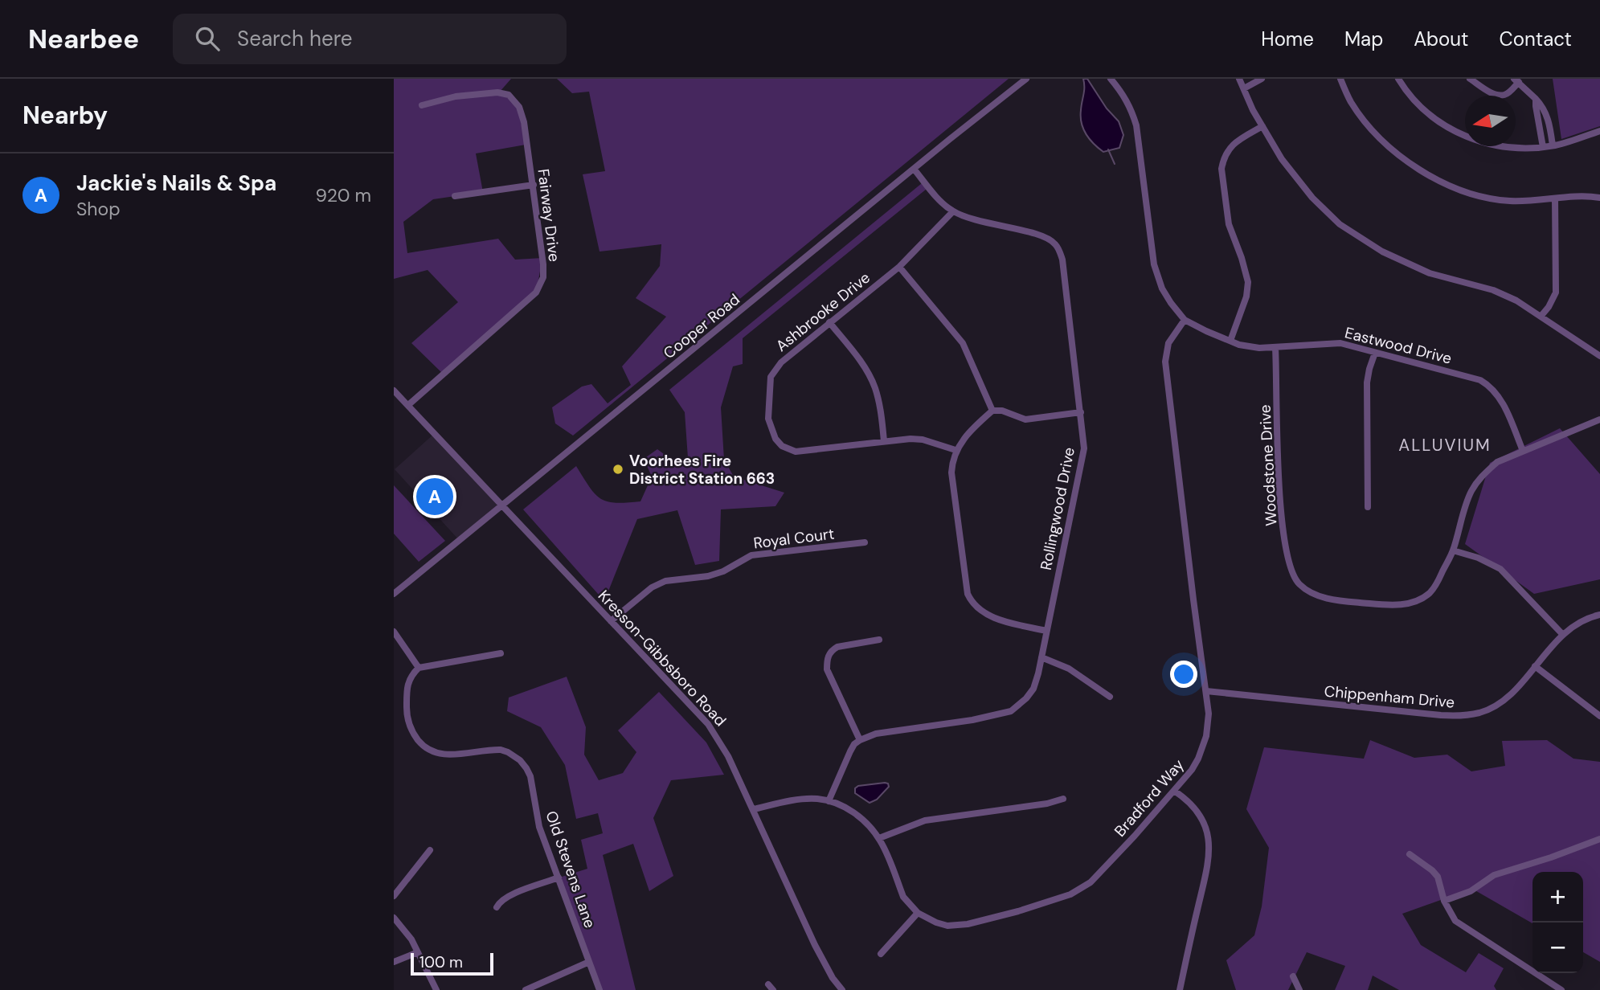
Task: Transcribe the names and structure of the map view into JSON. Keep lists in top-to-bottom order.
{
  "streets": {
    "street": [
      "Fairway Drive",
      "Ashbrooke Drive",
      "Cooper Road",
      "Eastwood Drive",
      "Woodstone Drive",
      "Rollingwood Drive",
      "Royal Court",
      "Kresson-Gibbsboro Road",
      "Chippenham Drive",
      "Bradford Way",
      "Old Stevens Lane"
    ]
  },
  "crossings": [
    ["Fairway Drive", "Kresson-Gibbsboro Road"],
    ["Ashbrooke Drive", "Rollingwood Drive"],
    ["Cooper Road", "Rollingwood Drive"],
    ["Cooper Road", "Kresson-Gibbsboro Road"],
    ["Eastwood Drive", "Woodstone Drive"],
    ["Eastwood Drive", "Bradford Way"],
    ["Royal Court", "Kresson-Gibbsboro Road"],
    ["Kresson-Gibbsboro Road", "Bradford Way"],
    ["Chippenham Drive", "Bradford Way"]
  ],
  "districts": ["ALLUVIUM"],
  "places": ["Voorhees Fire District Station 663"],
  "scale_bar": "100 m",
  "north": "left",
  "page": {
    "header": "Nearbee",
    "search": "Search here",
    "nav": [
      "Home",
      "Map",
      "About",
      "Contact"
    ],
    "heading": "Nearby",
    "list": [
      {
        "mark": "A",
        "name": "Jackie's Nails & Spa",
        "note": "Shop",
        "value": "920 m"
      }
    ],
    "pins": "A",
    "map_buttons": ["+", "−"],
    "scale": "100 m"
  }
}
